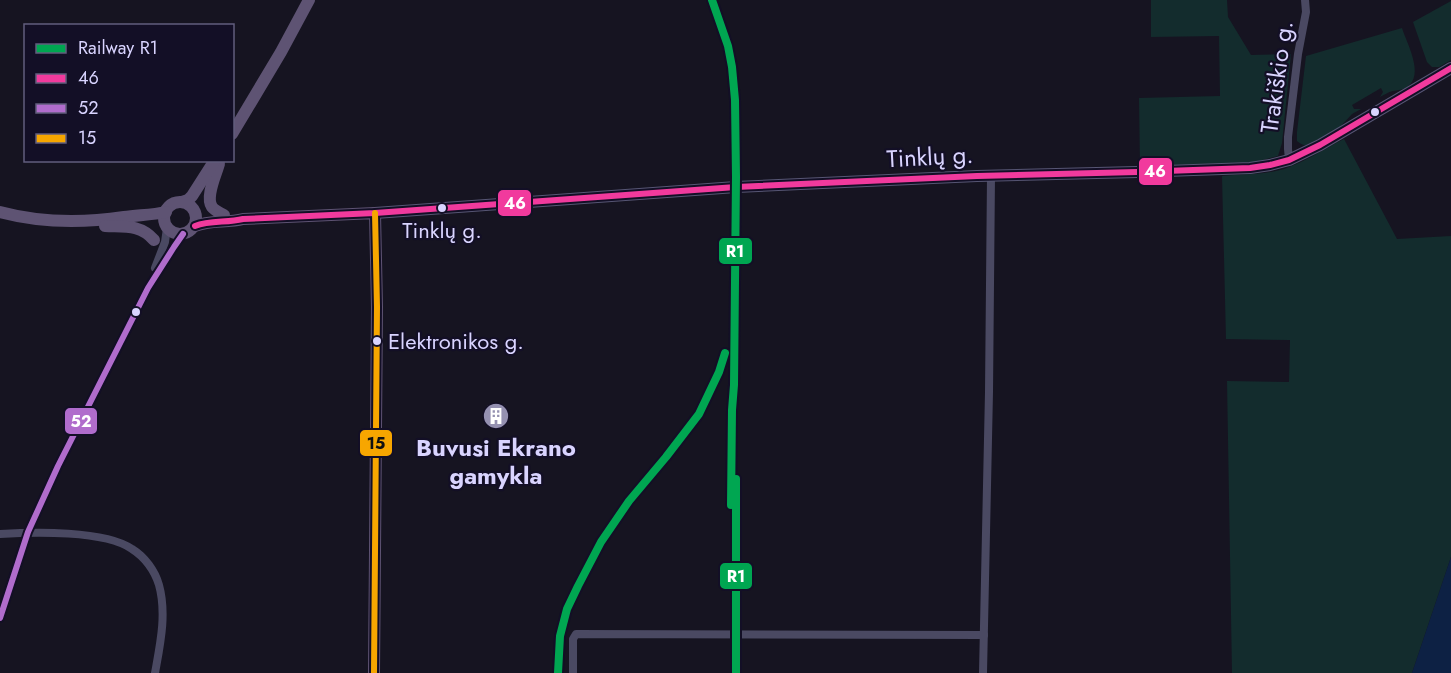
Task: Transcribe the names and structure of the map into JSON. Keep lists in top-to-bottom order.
{
  "streets": {
    "main road": ["Tinklų g."],
    "street": ["Trakiškio g."]
  },
  "crossings": [
    ["Trakiškio g.", "Tinklų g."]
  ],
  "places": {
    "other": ["Tinklų g.", "Elektronikos g."],
    "building": ["Buvusi Ekrano gamykla"]
  },
  "lines": [
    "rail line R1",
    "transit line 46",
    "transit line 15",
    "transit line 52"
  ],
  "legend": [
    "Railway R1",
    "46",
    "52",
    "15"
  ]
}
